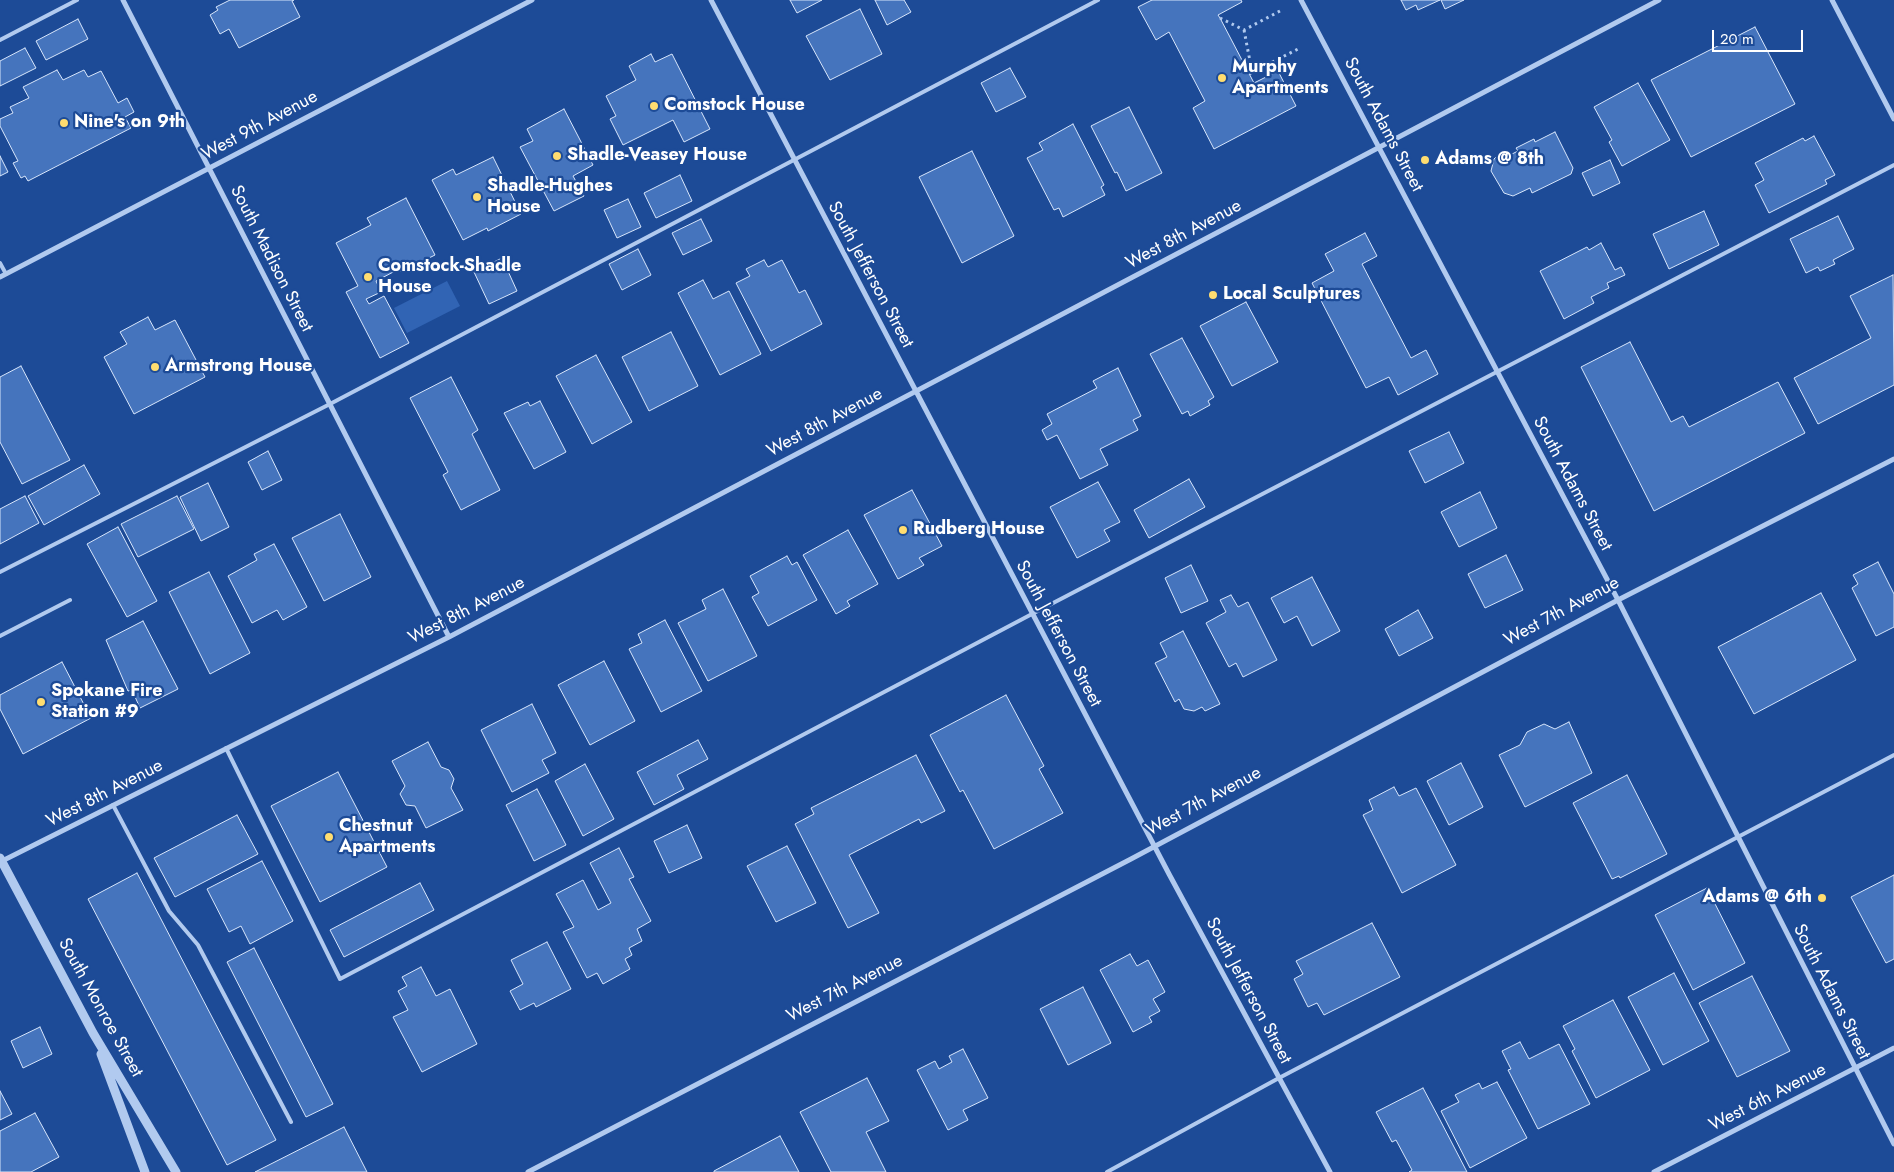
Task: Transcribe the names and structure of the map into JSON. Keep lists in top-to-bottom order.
{
  "streets": {
    "street": [
      "South Adams Street",
      "West 9th Avenue",
      "West 8th Avenue",
      "South Madison Street",
      "South Jefferson Street",
      "West 7th Avenue",
      "South Monroe Street",
      "West 6th Avenue"
    ]
  },
  "crossings": [
    ["South Adams Street", "West 8th Avenue"],
    ["South Adams Street", "West 7th Avenue"],
    ["South Adams Street", "West 6th Avenue"],
    ["West 9th Avenue", "South Madison Street"],
    ["West 8th Avenue", "South Madison Street"],
    ["West 8th Avenue", "South Jefferson Street"],
    ["West 8th Avenue", "South Monroe Street"],
    ["South Jefferson Street", "West 7th Avenue"]
  ],
  "places": [
    "Murphy Apartments",
    "Comstock House",
    "Nine's on 9th",
    "Shadle-Veasey House",
    "Adams @ 8th",
    "Shadle-Hughes House",
    "Comstock-Shadle House",
    "Local Sculptures",
    "Armstrong House",
    "Rudberg House",
    "Spokane Fire Station #9",
    "Chestnut Apartments",
    "Adams @ 6th"
  ],
  "scale_bar": "20 m"
}
